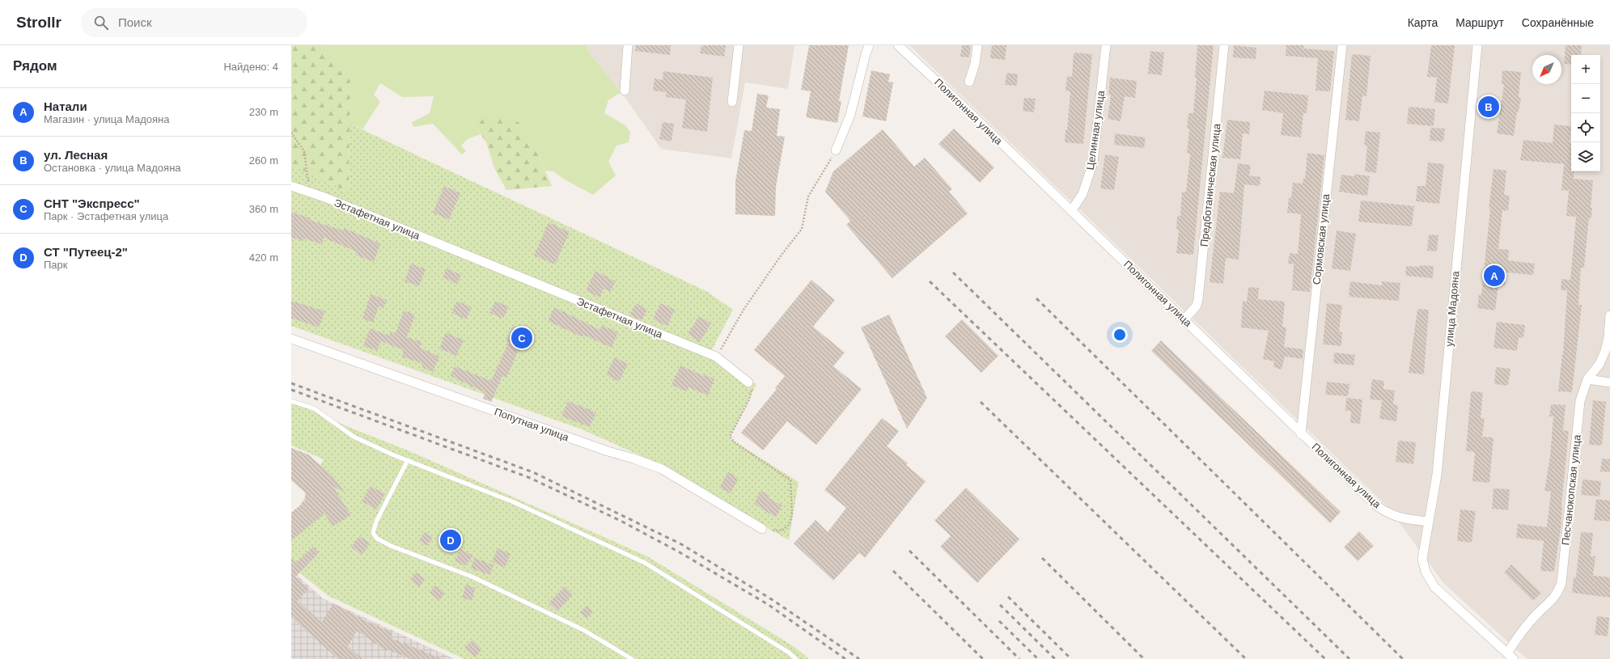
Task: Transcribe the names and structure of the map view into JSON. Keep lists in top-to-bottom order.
{
  "streets": {
    "street": [
      "Полигонная улица",
      "Целинная улица",
      "Предботаническая улица",
      "Эстафетная улица",
      "Сормовская улица",
      "улица Мадояна",
      "Попутная улица",
      "Песчанокопская улица"
    ]
  },
  "crossings": [
    ["Полигонная улица", "Целинная улица"],
    ["Полигонная улица", "Предботаническая улица"],
    ["Полигонная улица", "Сормовская улица"],
    ["Полигонная улица", "улица Мадояна"],
    ["улица Мадояна", "Песчанокопская улица"]
  ],
  "north": "bottom left",
  "page": {
    "header": "Strollr",
    "search": "Поиск",
    "nav": ["Карта", "Маршрут", "Сохранённые"],
    "heading": ["Рядом", "Найдено: 4"],
    "map_buttons": ["+", "−"],
    "list": [
      {
        "mark": "A",
        "name": "Натали",
        "note": "Магазин · улица Мадояна",
        "value": "230 m"
      },
      {
        "mark": "B",
        "name": "ул. Лесная",
        "note": "Остановка · улица Мадояна",
        "value": "260 m"
      },
      {
        "mark": "C",
        "name": "СНТ \"Экспресс\"",
        "note": "Парк · Эстафетная улица",
        "value": "360 m"
      },
      {
        "mark": "D",
        "name": "СТ \"Путеец-2\"",
        "note": "Парк",
        "value": "420 m"
      }
    ],
    "pins": [
      "B",
      "A",
      "C",
      "D"
    ]
  }
}
